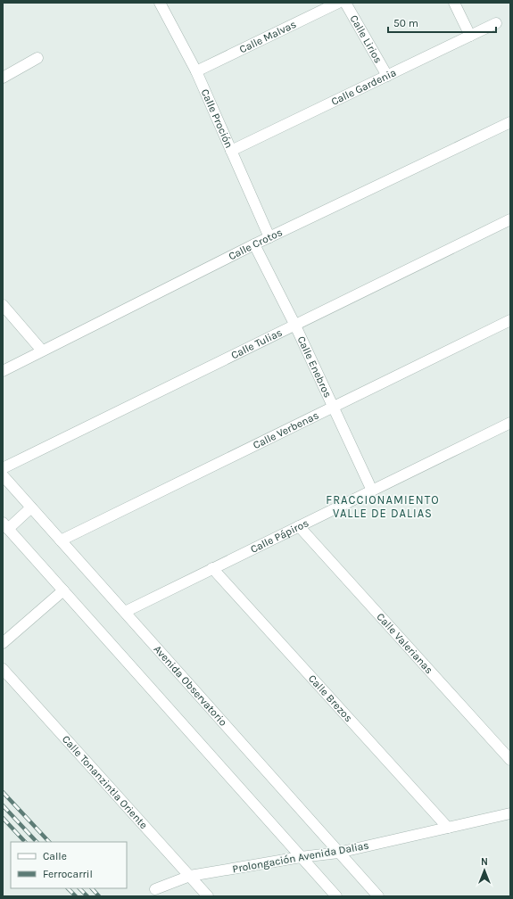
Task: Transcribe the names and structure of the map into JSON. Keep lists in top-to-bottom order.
{
  "streets": {
    "street": [
      "Calle Malvas",
      "Calle Lirios",
      "Calle Gardenia",
      "Calle Proción",
      "Calle Crotos",
      "Calle Tulias",
      "Calle Enebros",
      "Calle Verbenas",
      "Calle Pápiros",
      "Calle Valerianas",
      "Avenida Observatorio",
      "Calle Brezos",
      "Calle Tonanzintla Oriente",
      "Prolongación Avenida Dalias"
    ]
  },
  "crossings": [
    ["Calle Malvas", "Calle Proción"],
    ["Calle Lirios", "Calle Gardenia"],
    ["Calle Gardenia", "Calle Proción"],
    ["Calle Proción", "Calle Crotos"],
    ["Calle Crotos", "Calle Enebros"],
    ["Calle Tulias", "Calle Enebros"],
    ["Calle Enebros", "Calle Verbenas"],
    ["Calle Enebros", "Calle Pápiros"],
    ["Calle Verbenas", "Avenida Observatorio"],
    ["Calle Pápiros", "Calle Valerianas"],
    ["Calle Pápiros", "Avenida Observatorio"],
    ["Calle Pápiros", "Calle Brezos"],
    ["Avenida Observatorio", "Prolongación Avenida Dalias"],
    ["Calle Brezos", "Prolongación Avenida Dalias"],
    ["Calle Tonanzintla Oriente", "Prolongación Avenida Dalias"]
  ],
  "districts": ["FRACCIONAMIENTO VALLE DE DALIAS"],
  "legend": ["Calle", "Ferrocarril"],
  "scale_bar": "50 m",
  "north": "top"
}
